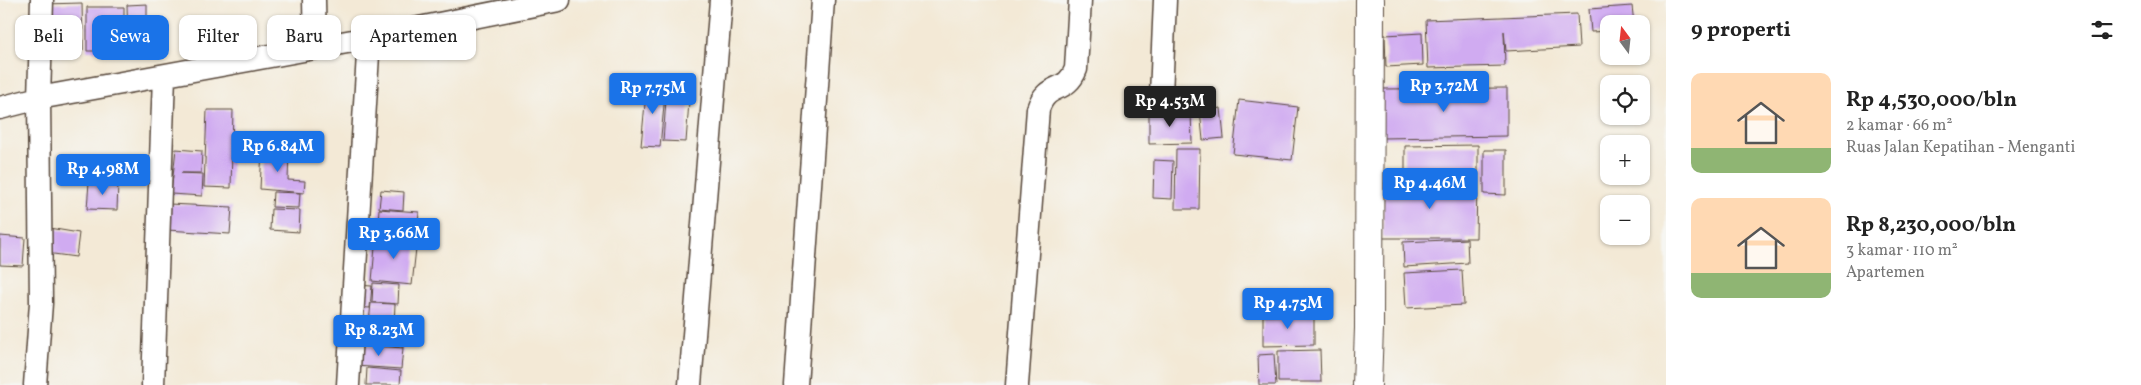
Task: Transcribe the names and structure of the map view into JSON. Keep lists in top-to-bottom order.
{
  "north": "top",
  "page": {
    "heading": "9 properti",
    "map_buttons": ["+", "−"],
    "chip": [
      "Beli",
      "Sewa",
      "Filter",
      "Baru",
      "Apartemen"
    ],
    "list": [
      {
        "name": "Rp 4,530,000/bln",
        "note": "2 kamar · 66 m² · Ruas Jalan Kepatihan - Menganti"
      },
      {
        "name": "Rp 8,230,000/bln",
        "note": "3 kamar · 110 m² · Apartemen"
      }
    ],
    "price": [
      "Rp 3.72M",
      "Rp 7.75M",
      "Rp 4.53M",
      "Rp 6.84M",
      "Rp 4.98M",
      "Rp 4.46M",
      "Rp 3.66M",
      "Rp 4.75M",
      "Rp 8.23M"
    ]
  }
}
